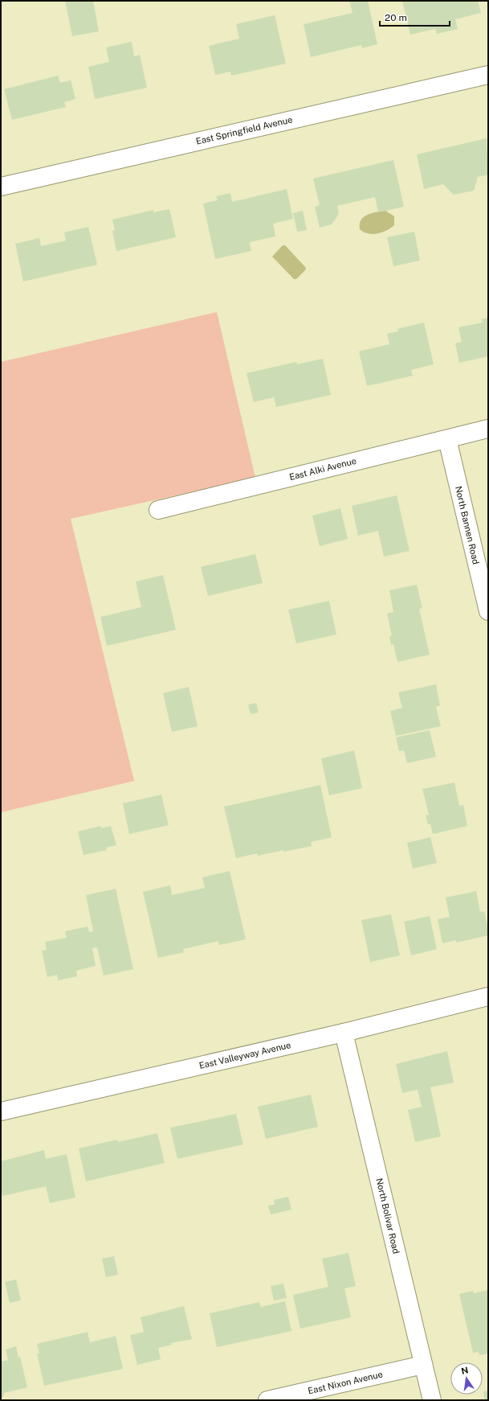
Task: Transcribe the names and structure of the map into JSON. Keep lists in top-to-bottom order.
{
  "streets": {
    "street": [
      "East Springfield Avenue",
      "East Alki Avenue",
      "North Bannen Road",
      "East Valleyway Avenue",
      "North Bolivar Road",
      "East Nixon Avenue"
    ]
  },
  "crossings": [
    ["East Alki Avenue", "North Bannen Road"],
    ["East Valleyway Avenue", "North Bolivar Road"],
    ["North Bolivar Road", "East Nixon Avenue"]
  ],
  "scale_bar": "20 m",
  "north": "top"
}
